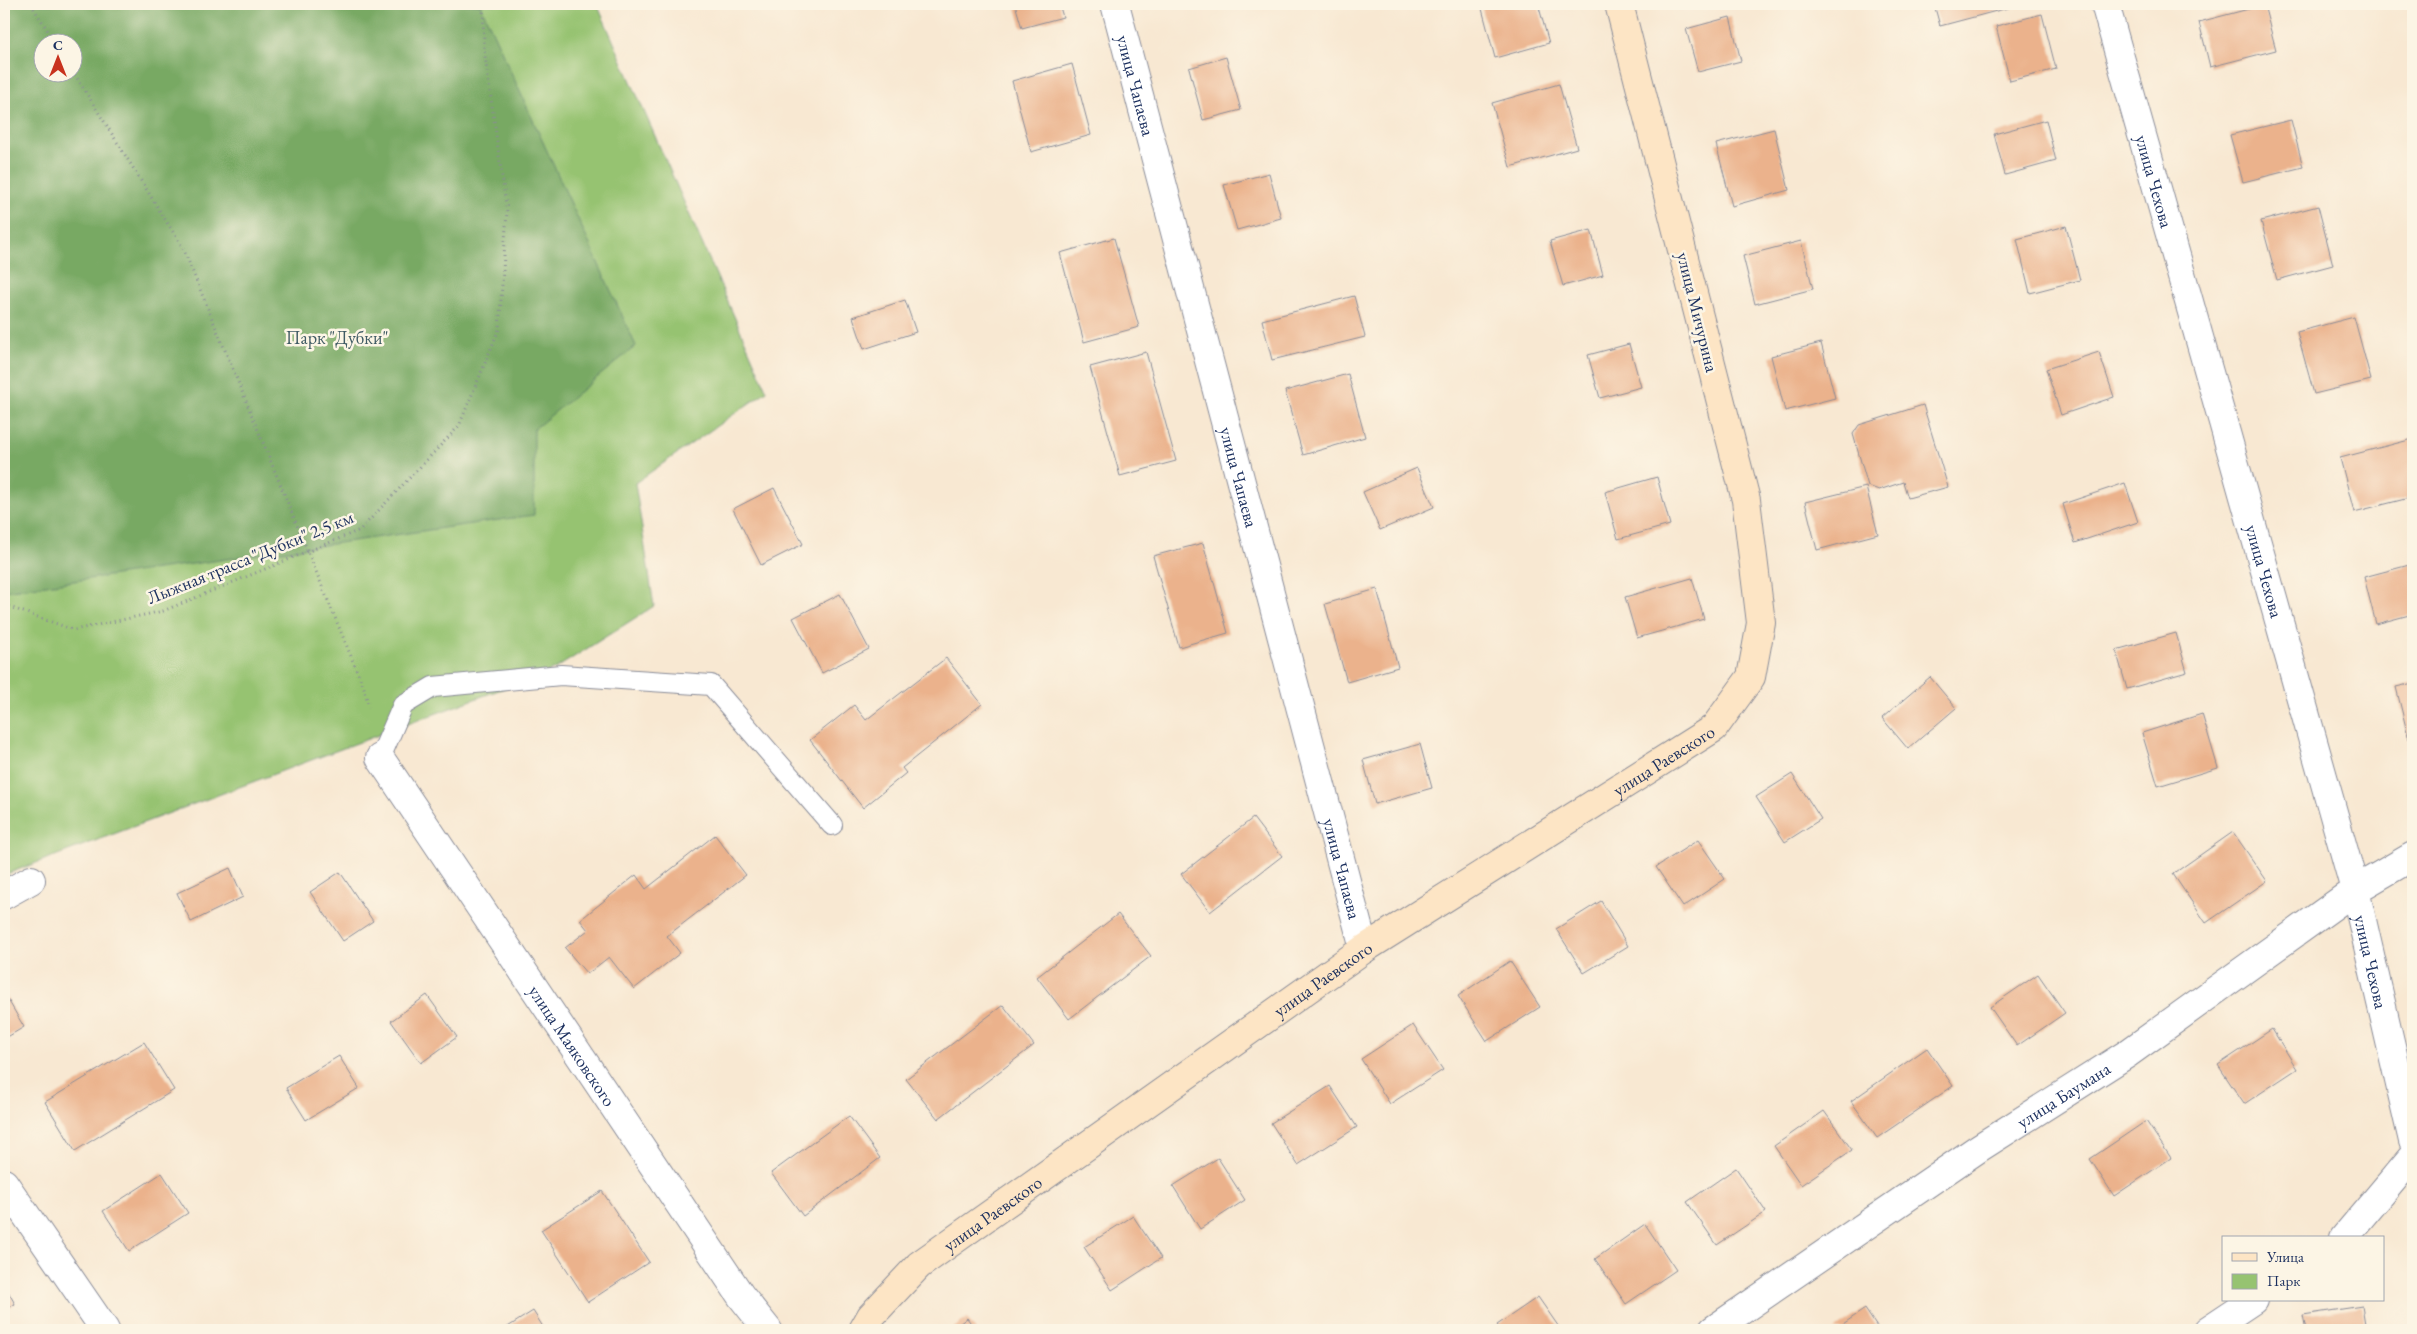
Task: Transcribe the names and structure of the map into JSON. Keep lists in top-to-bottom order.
{
  "streets": {
    "street": [
      "улица Чапаева",
      "улица Чехова",
      "улица Мичурина",
      "улица Раевского",
      "улица Маяковского",
      "улица Баумана"
    ],
    "path": ["Лыжная трасса \"Дубки\" 2,5 км"]
  },
  "crossings": [
    ["улица Чапаева", "улица Раевского"],
    ["улица Чехова", "улица Баумана"],
    ["улица Мичурина", "улица Раевского"]
  ],
  "parks": ["Парк \"Дубки\""],
  "legend": ["Улица", "Парк"],
  "north": "top"
}
